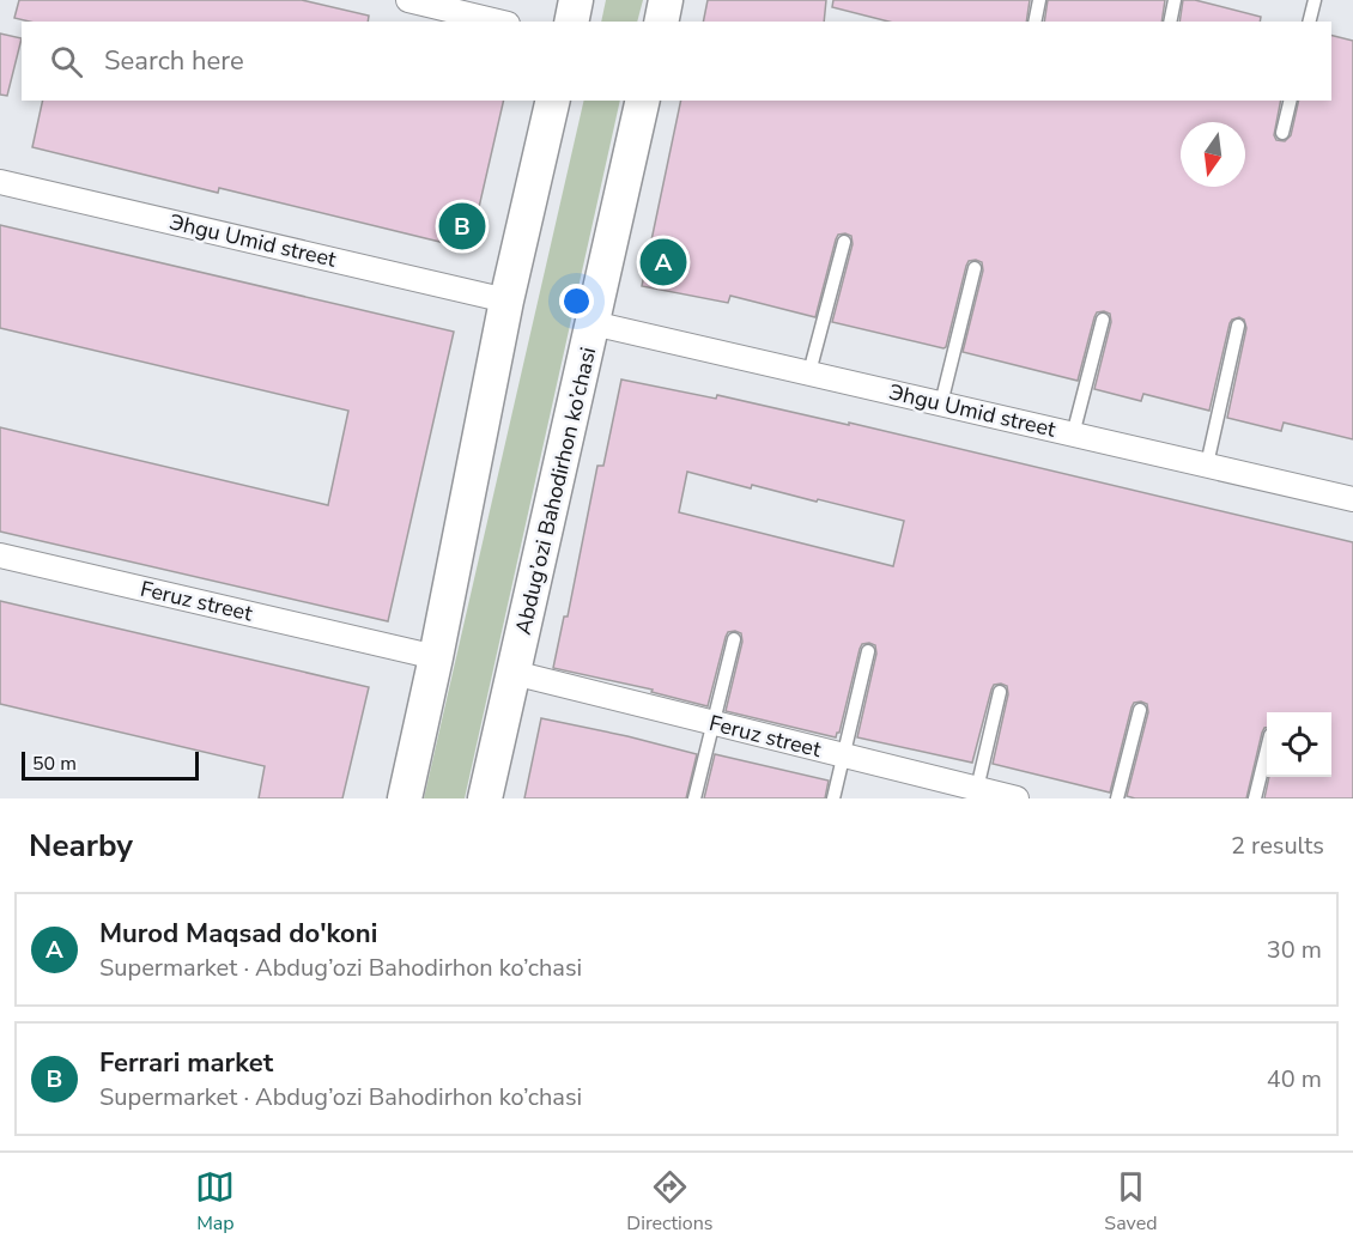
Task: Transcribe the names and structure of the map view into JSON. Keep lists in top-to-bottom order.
{
  "streets": {
    "main road": ["Abdug’ozi Bahodirhon ko’chasi"],
    "street": ["Эhgu Umid street", "Feruz street"]
  },
  "crossings": [
    ["Эhgu Umid street", "Abdug’ozi Bahodirhon ko’chasi"],
    ["Abdug’ozi Bahodirhon ko’chasi", "Feruz street"]
  ],
  "scale_bar": "50 m",
  "north": "bottom",
  "page": {
    "search": "Search here",
    "pins": ["B", "A"],
    "scale": "50 m",
    "heading": ["Nearby", "2 results"],
    "list": [
      {
        "mark": "A",
        "name": "Murod Maqsad do'koni",
        "note": "Supermarket · Abdug’ozi Bahodirhon ko’chasi",
        "value": "30 m"
      },
      {
        "mark": "B",
        "name": "Ferrari market",
        "note": "Supermarket · Abdug’ozi Bahodirhon ko’chasi",
        "value": "40 m"
      }
    ],
    "nav": ["Map", "Directions", "Saved"]
  }
}
